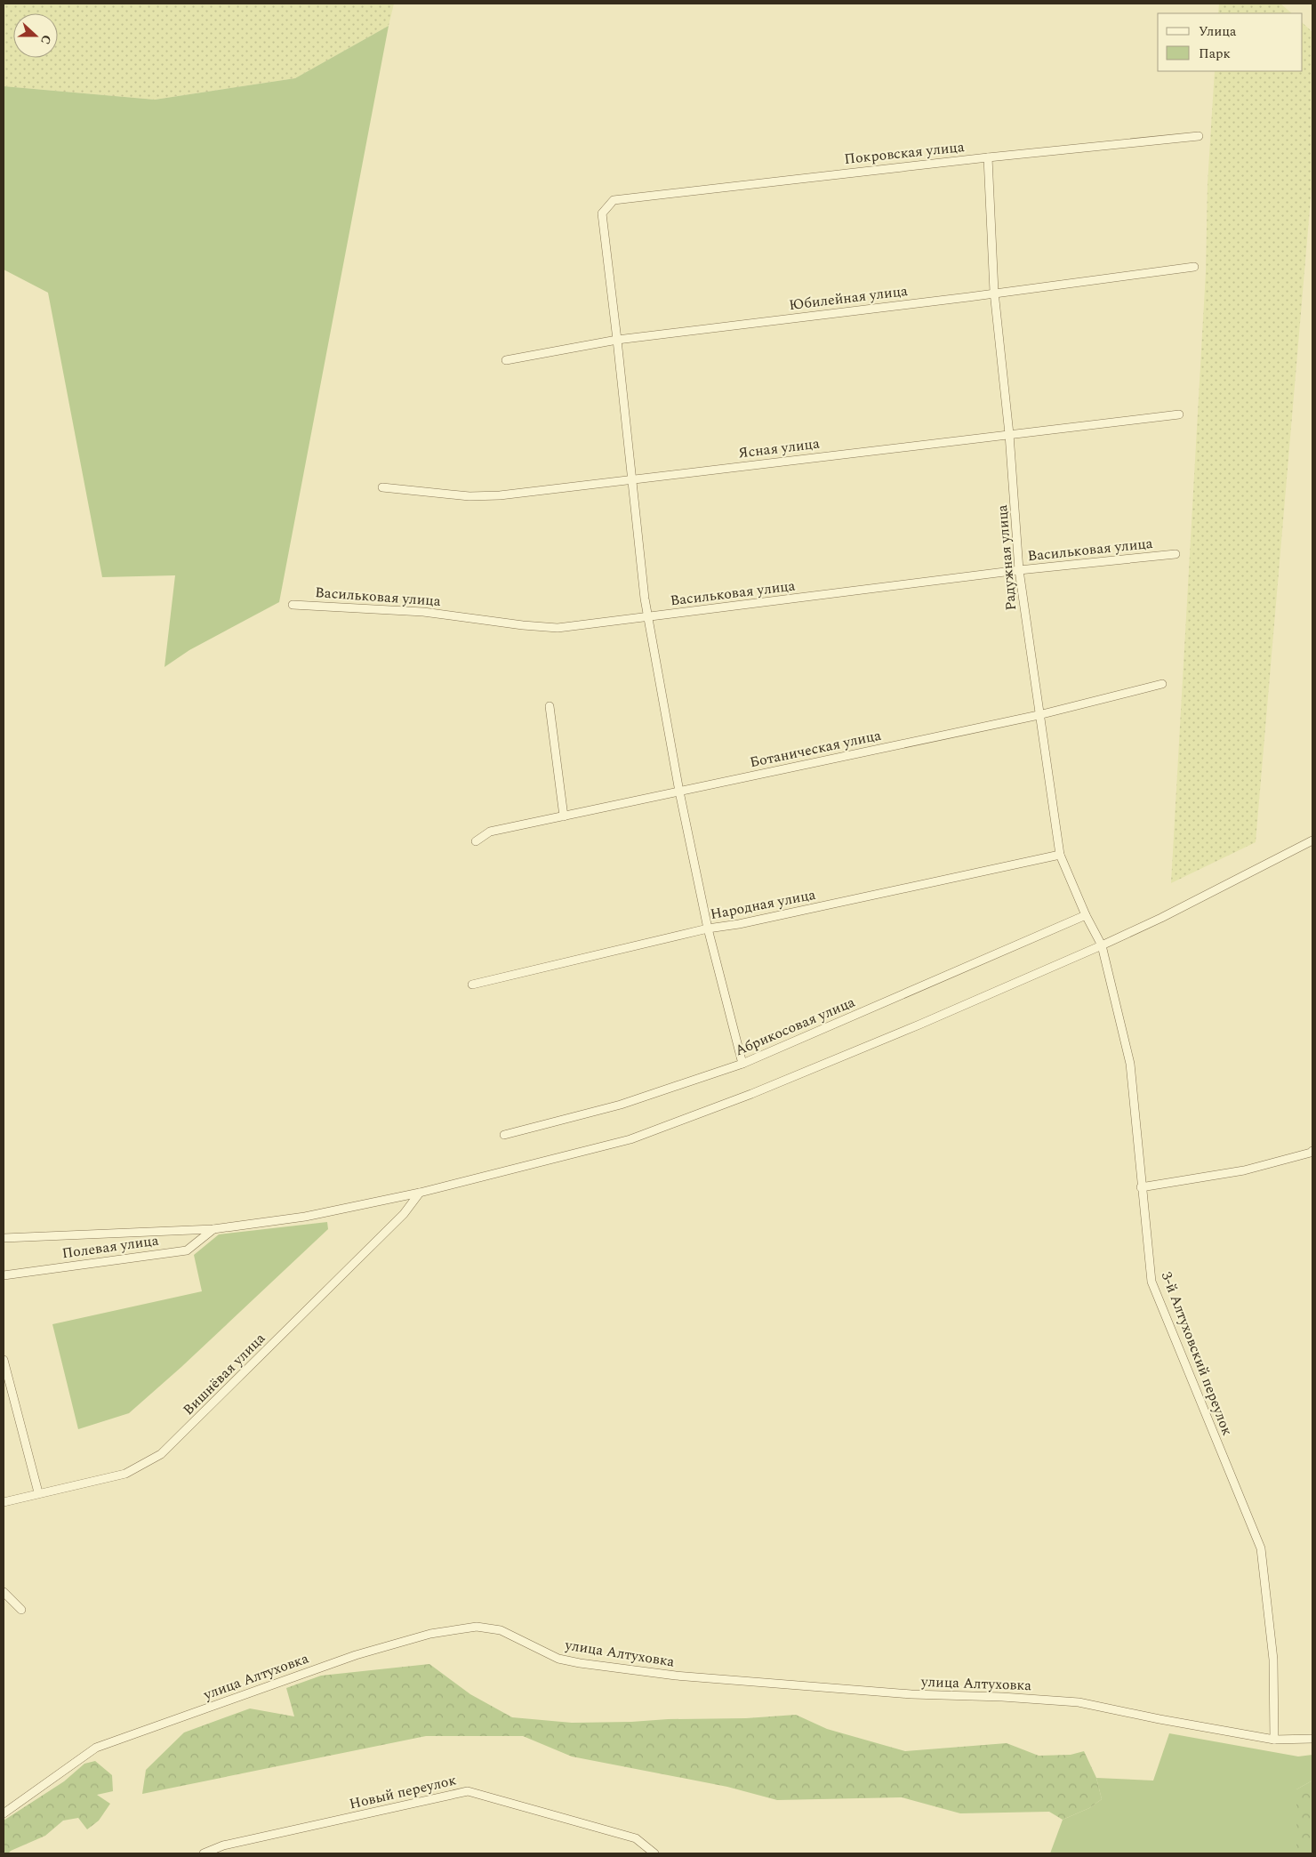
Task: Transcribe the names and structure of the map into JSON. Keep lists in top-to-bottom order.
{
  "streets": {
    "street": [
      "Покровская улица",
      "Юбилейная улица",
      "Ясная улица",
      "Васильковая улица",
      "Радужная улица",
      "Ботаническая улица",
      "Народная улица",
      "Абрикосовая улица",
      "Полевая улица",
      "3-й Алтуховский переулок",
      "Вишнёвая улица",
      "улица Алтуховка",
      "Новый переулок"
    ]
  },
  "crossings": [
    ["Покровская улица", "Юбилейная улица"],
    ["Покровская улица", "Радужная улица"],
    ["Юбилейная улица", "Радужная улица"],
    ["Ясная улица", "Радужная улица"],
    ["Васильковая улица", "Радужная улица"],
    ["Радужная улица", "Ботаническая улица"],
    ["Радужная улица", "Народная улица"],
    ["Радужная улица", "Абрикосовая улица"],
    ["Радужная улица", "3-й Алтуховский переулок"],
    ["3-й Алтуховский переулок", "улица Алтуховка"]
  ],
  "legend": ["Улица", "Парк"],
  "north": "right"
}
